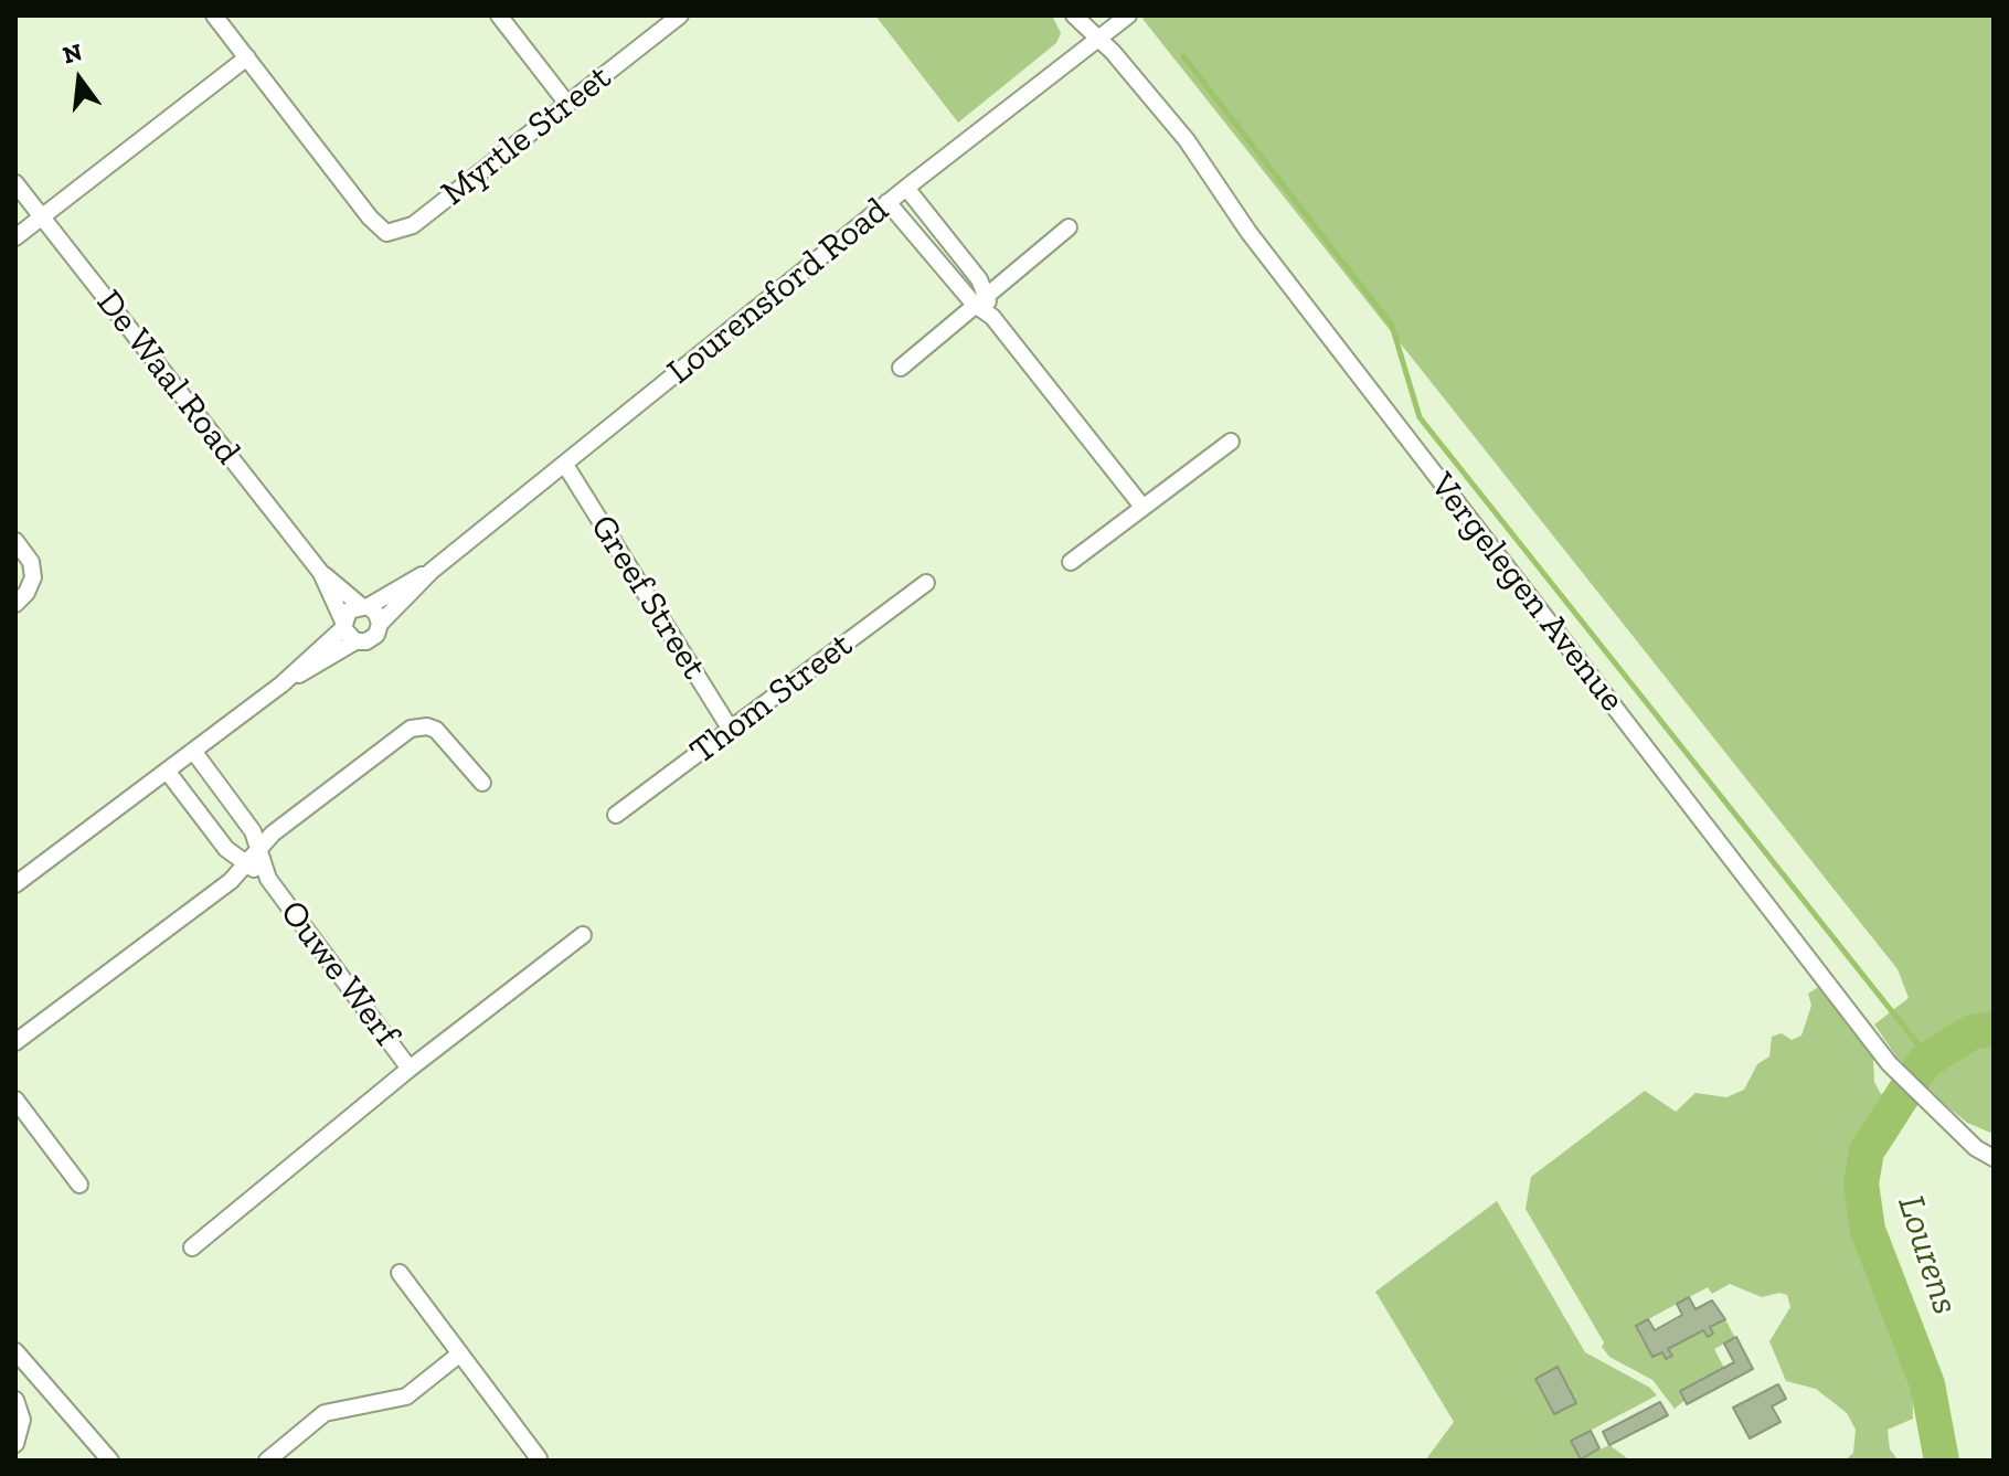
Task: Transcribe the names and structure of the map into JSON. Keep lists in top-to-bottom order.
{
  "streets": {
    "street": [
      "Myrtle Street",
      "Lourensford Road",
      "De Waal Road",
      "Vergelegen Avenue",
      "Greef Street",
      "Thom Street",
      "Ouwe Werf"
    ]
  },
  "crossings": [
    ["Lourensford Road", "De Waal Road"],
    ["Lourensford Road", "Vergelegen Avenue"],
    ["Lourensford Road", "Greef Street"],
    ["Greef Street", "Thom Street"]
  ],
  "water": ["Lourens"],
  "north": "top"
}
